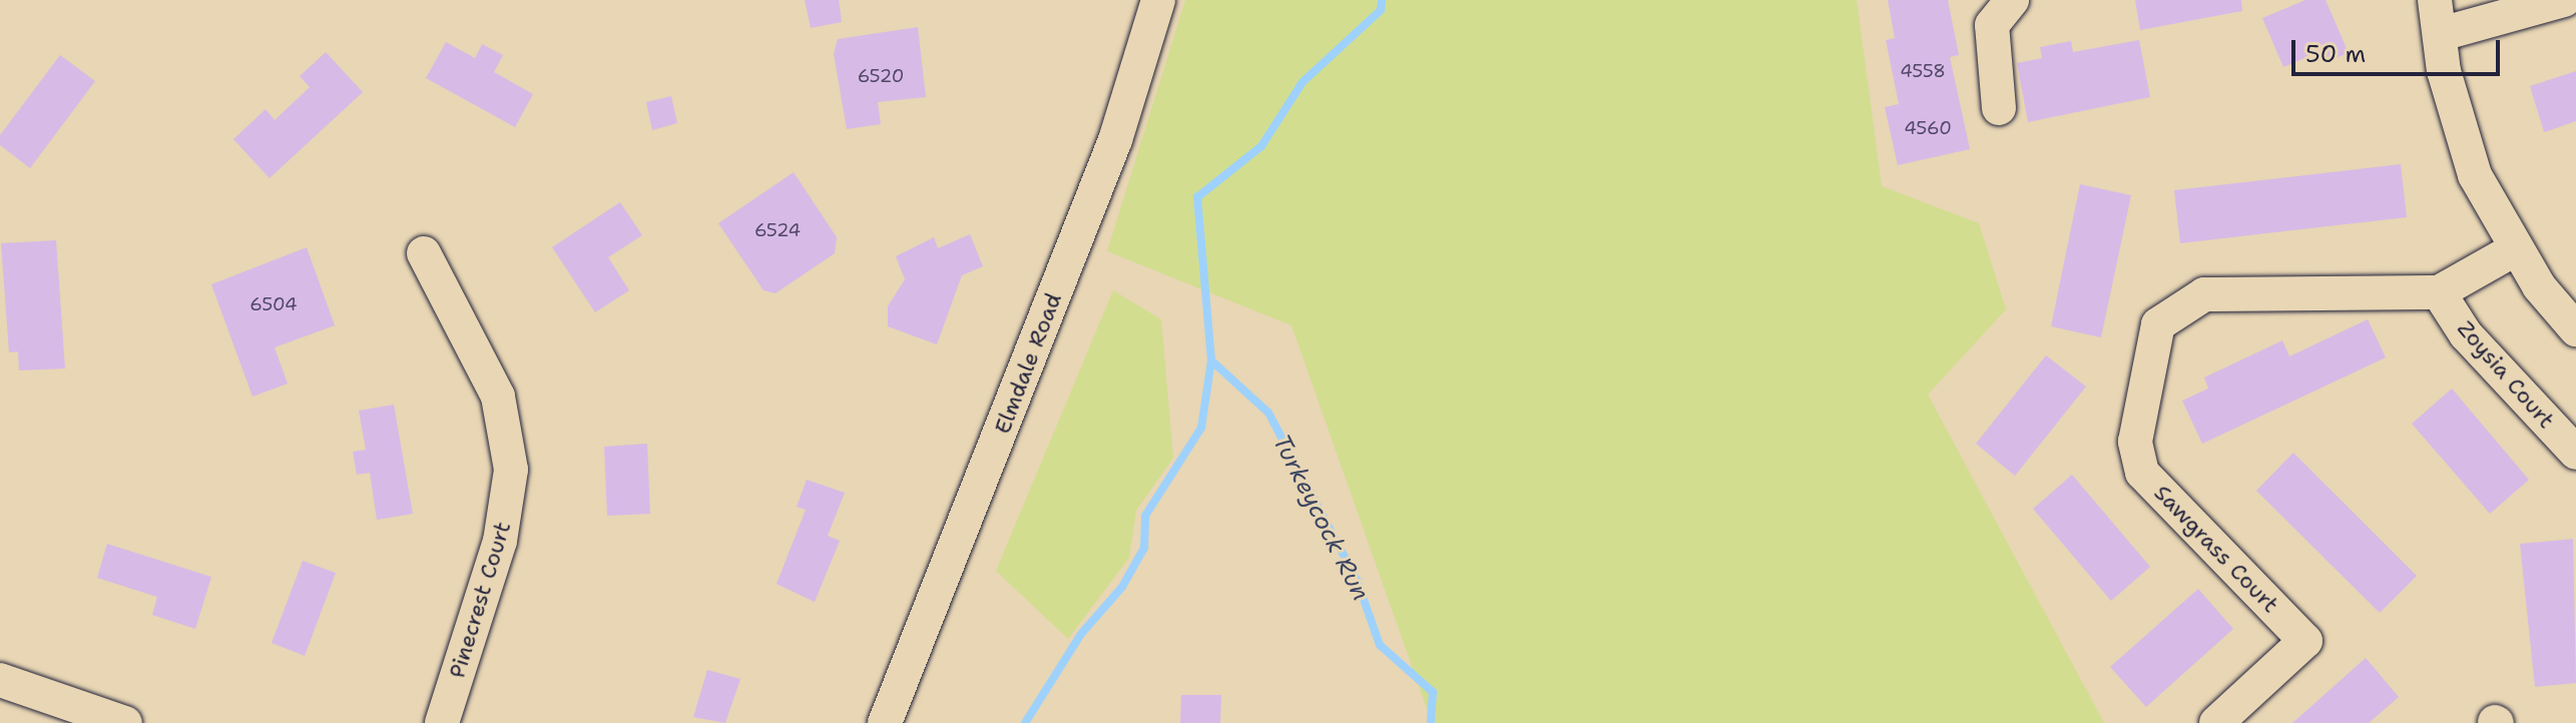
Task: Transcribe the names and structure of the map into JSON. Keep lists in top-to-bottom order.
{
  "streets": {
    "street": [
      "Elmdale Road",
      "Zoysia Court",
      "Sawgrass Court",
      "Pinecrest Court"
    ]
  },
  "crossings": [
    ["Zoysia Court", "Sawgrass Court"]
  ],
  "water": ["Turkeycock Run"],
  "house_numbers": [
    "4558",
    "6520",
    "4560",
    "6524",
    "6504"
  ],
  "scale_bar": "50 m"
}
